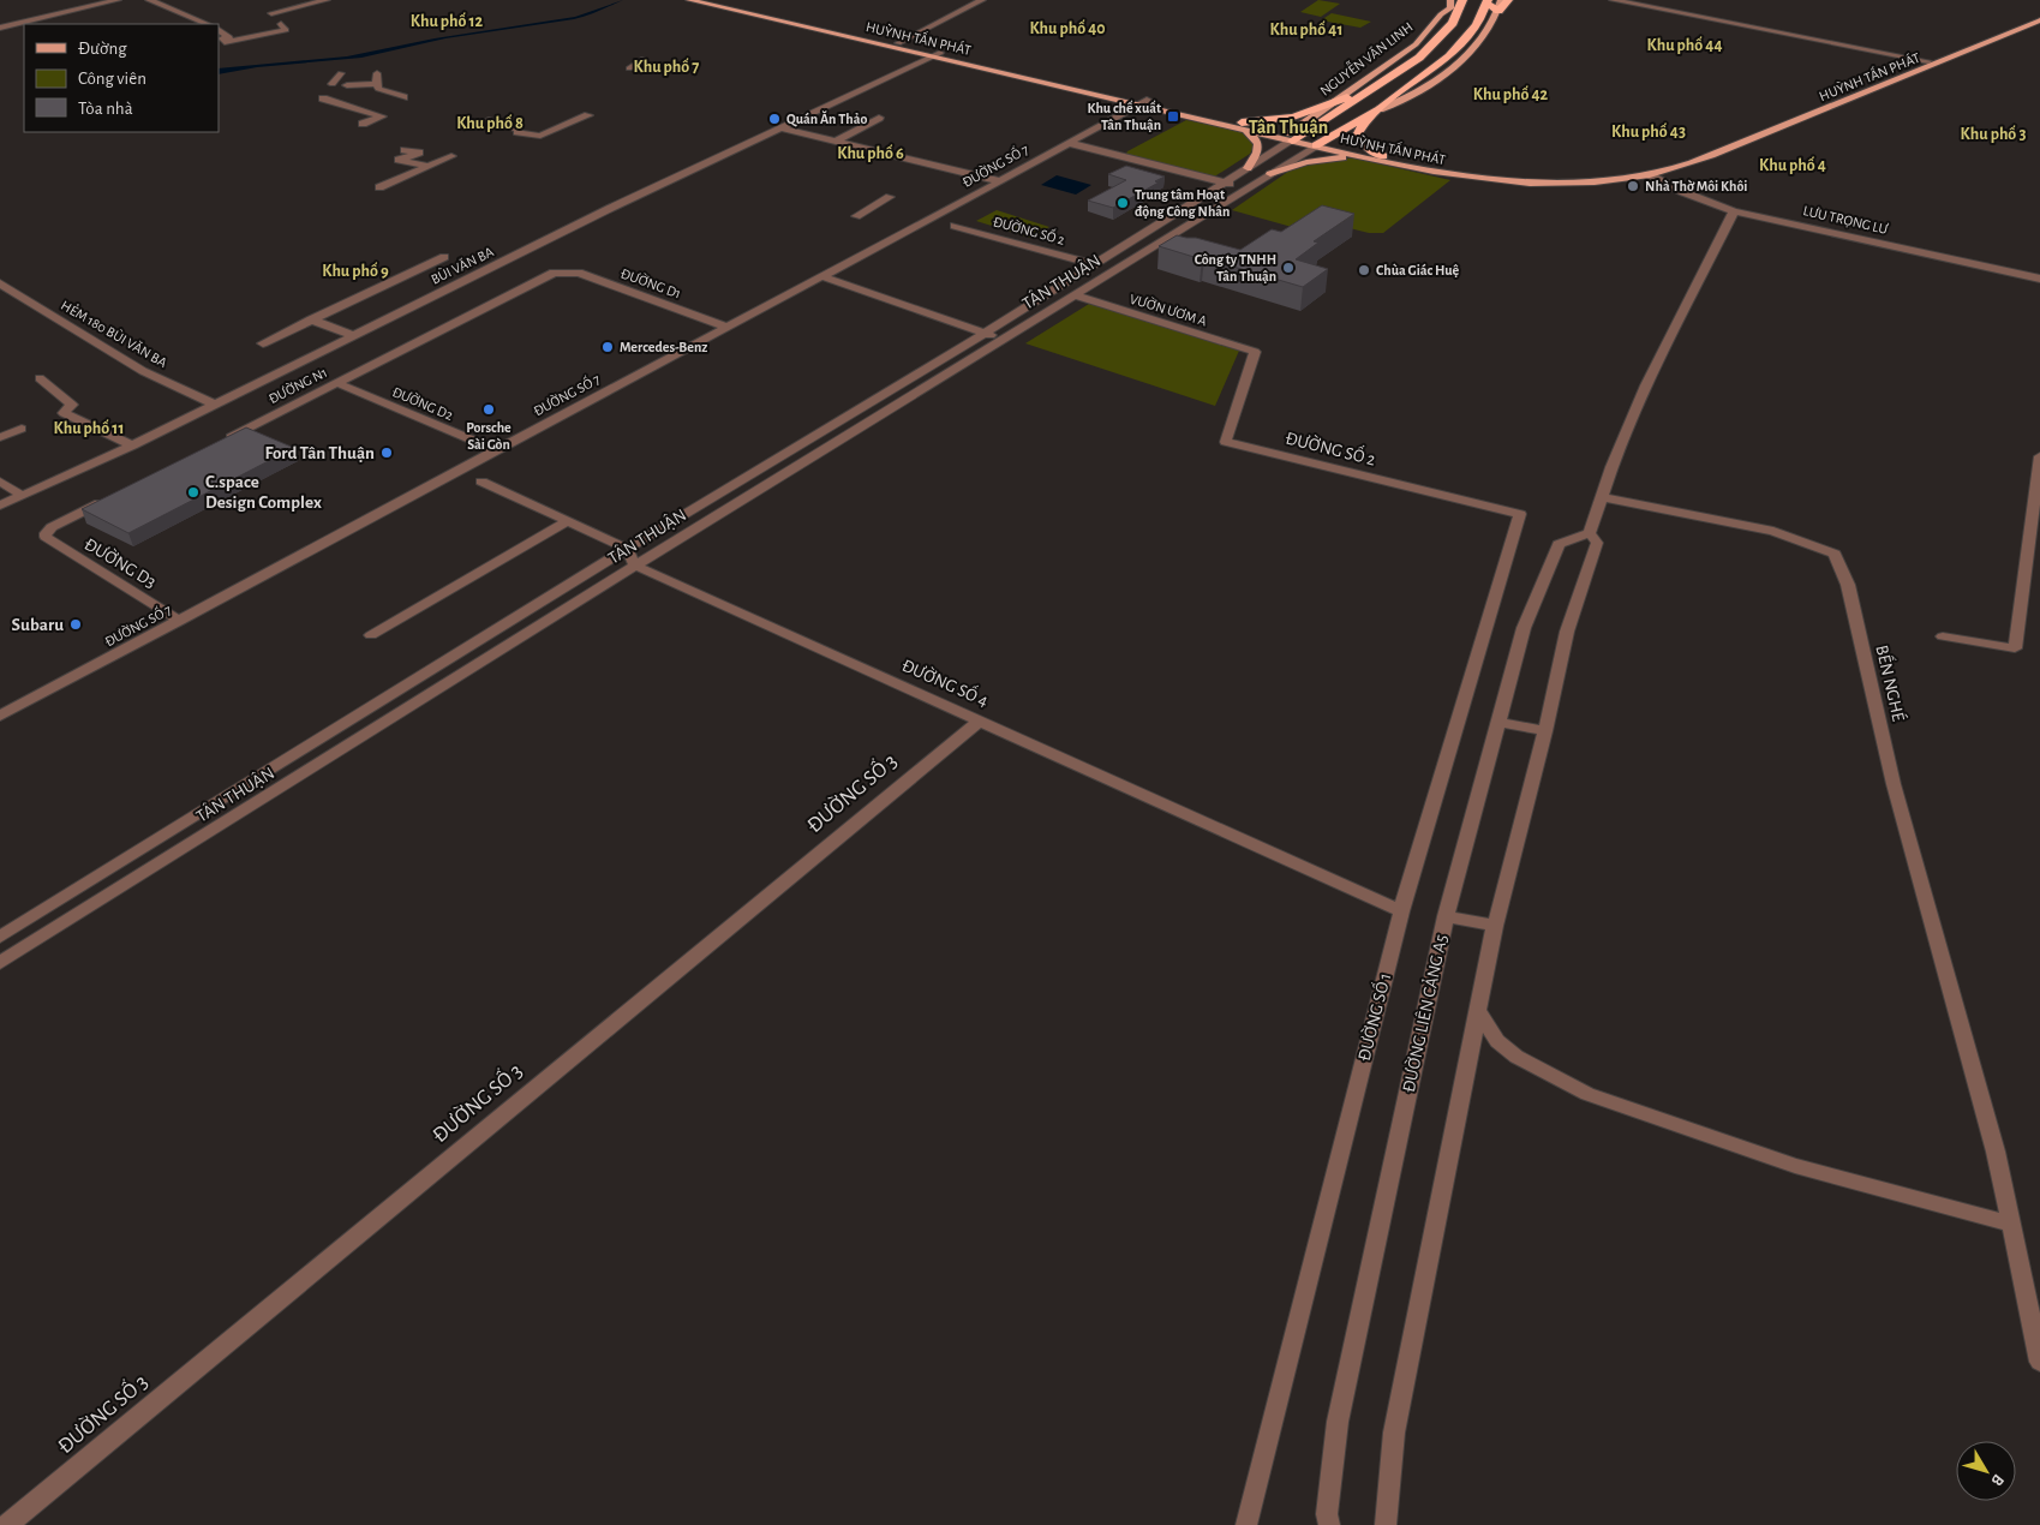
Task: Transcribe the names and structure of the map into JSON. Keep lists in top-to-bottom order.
{
  "streets": {
    "highway": ["NGUYỄN VĂN LINH"],
    "main road": ["HUỲNH TẤN PHÁT"],
    "street": [
      "ĐƯỜNG SỐ 7",
      "LƯU TRỌNG LƯ",
      "ĐƯỜNG SỐ 2",
      "BÙI VĂN BA",
      "TÂN THUẬN",
      "ĐƯỜNG D1",
      "VƯỜN ƯƠM A",
      "HẺM 180 BÙI VĂN BA",
      "ĐƯỜNG N1",
      "ĐƯỜNG D2",
      "ĐƯỜNG D3",
      "ĐƯỜNG SỐ 4",
      "BẾN NGHÉ",
      "ĐƯỜNG SỐ 3",
      "ĐƯỜNG LIÊN CẢNG A5",
      "ĐƯỜNG SỐ 1"
    ]
  },
  "crossings": [
    ["HUỲNH TẤN PHÁT", "NGUYỄN VĂN LINH"],
    ["HUỲNH TẤN PHÁT", "ĐƯỜNG SỐ 7"],
    ["HUỲNH TẤN PHÁT", "LƯU TRỌNG LƯ"],
    ["HUỲNH TẤN PHÁT", "BÙI VĂN BA"],
    ["HUỲNH TẤN PHÁT", "TÂN THUẬN"],
    ["NGUYỄN VĂN LINH", "TÂN THUẬN"],
    ["ĐƯỜNG SỐ 7", "ĐƯỜNG D1"],
    ["ĐƯỜNG SỐ 7", "ĐƯỜNG D2"],
    ["ĐƯỜNG SỐ 7", "ĐƯỜNG D3"],
    ["ĐƯỜNG SỐ 2", "TÂN THUẬN"],
    ["ĐƯỜNG SỐ 2", "VƯỜN ƯƠM A"],
    ["ĐƯỜNG SỐ 2", "ĐƯỜNG SỐ 1"],
    ["BÙI VĂN BA", "HẺM 180 BÙI VĂN BA"],
    ["TÂN THUẬN", "VƯỜN ƯƠM A"],
    ["TÂN THUẬN", "ĐƯỜNG SỐ 4"],
    ["ĐƯỜNG D1", "ĐƯỜNG N1"],
    ["ĐƯỜNG N1", "ĐƯỜNG D2"],
    ["ĐƯỜNG SỐ 4", "ĐƯỜNG SỐ 3"],
    ["ĐƯỜNG SỐ 4", "ĐƯỜNG SỐ 1"]
  ],
  "districts": [
    "Khu phố 12",
    "Khu phố 40",
    "Khu phố 41",
    "Khu phố 44",
    "Khu phố 7",
    "Khu phố 42",
    "Khu phố 8",
    "Tân Thuận",
    "Khu phố 43",
    "Khu phố 3",
    "Khu phố 6",
    "Khu phố 4",
    "Khu phố 9",
    "Khu phố 11"
  ],
  "places": {
    "transit": ["Khu chế xuất Tân Thuận"],
    "other": [
      "Quán Ăn Thảo",
      "Nhà Thờ Môi Khôi",
      "Trung tâm Hoạt động Công Nhân",
      "Công ty TNHH Tân Thuận",
      "Chùa Giác Huệ",
      "Mercedes-Benz",
      "Porsche Sài Gòn",
      "Ford Tân Thuận",
      "C.space Design Complex",
      "Subaru"
    ]
  },
  "legend": ["Đường", "Công viên", "Tòa nhà"],
  "north": "bottom right"
}
